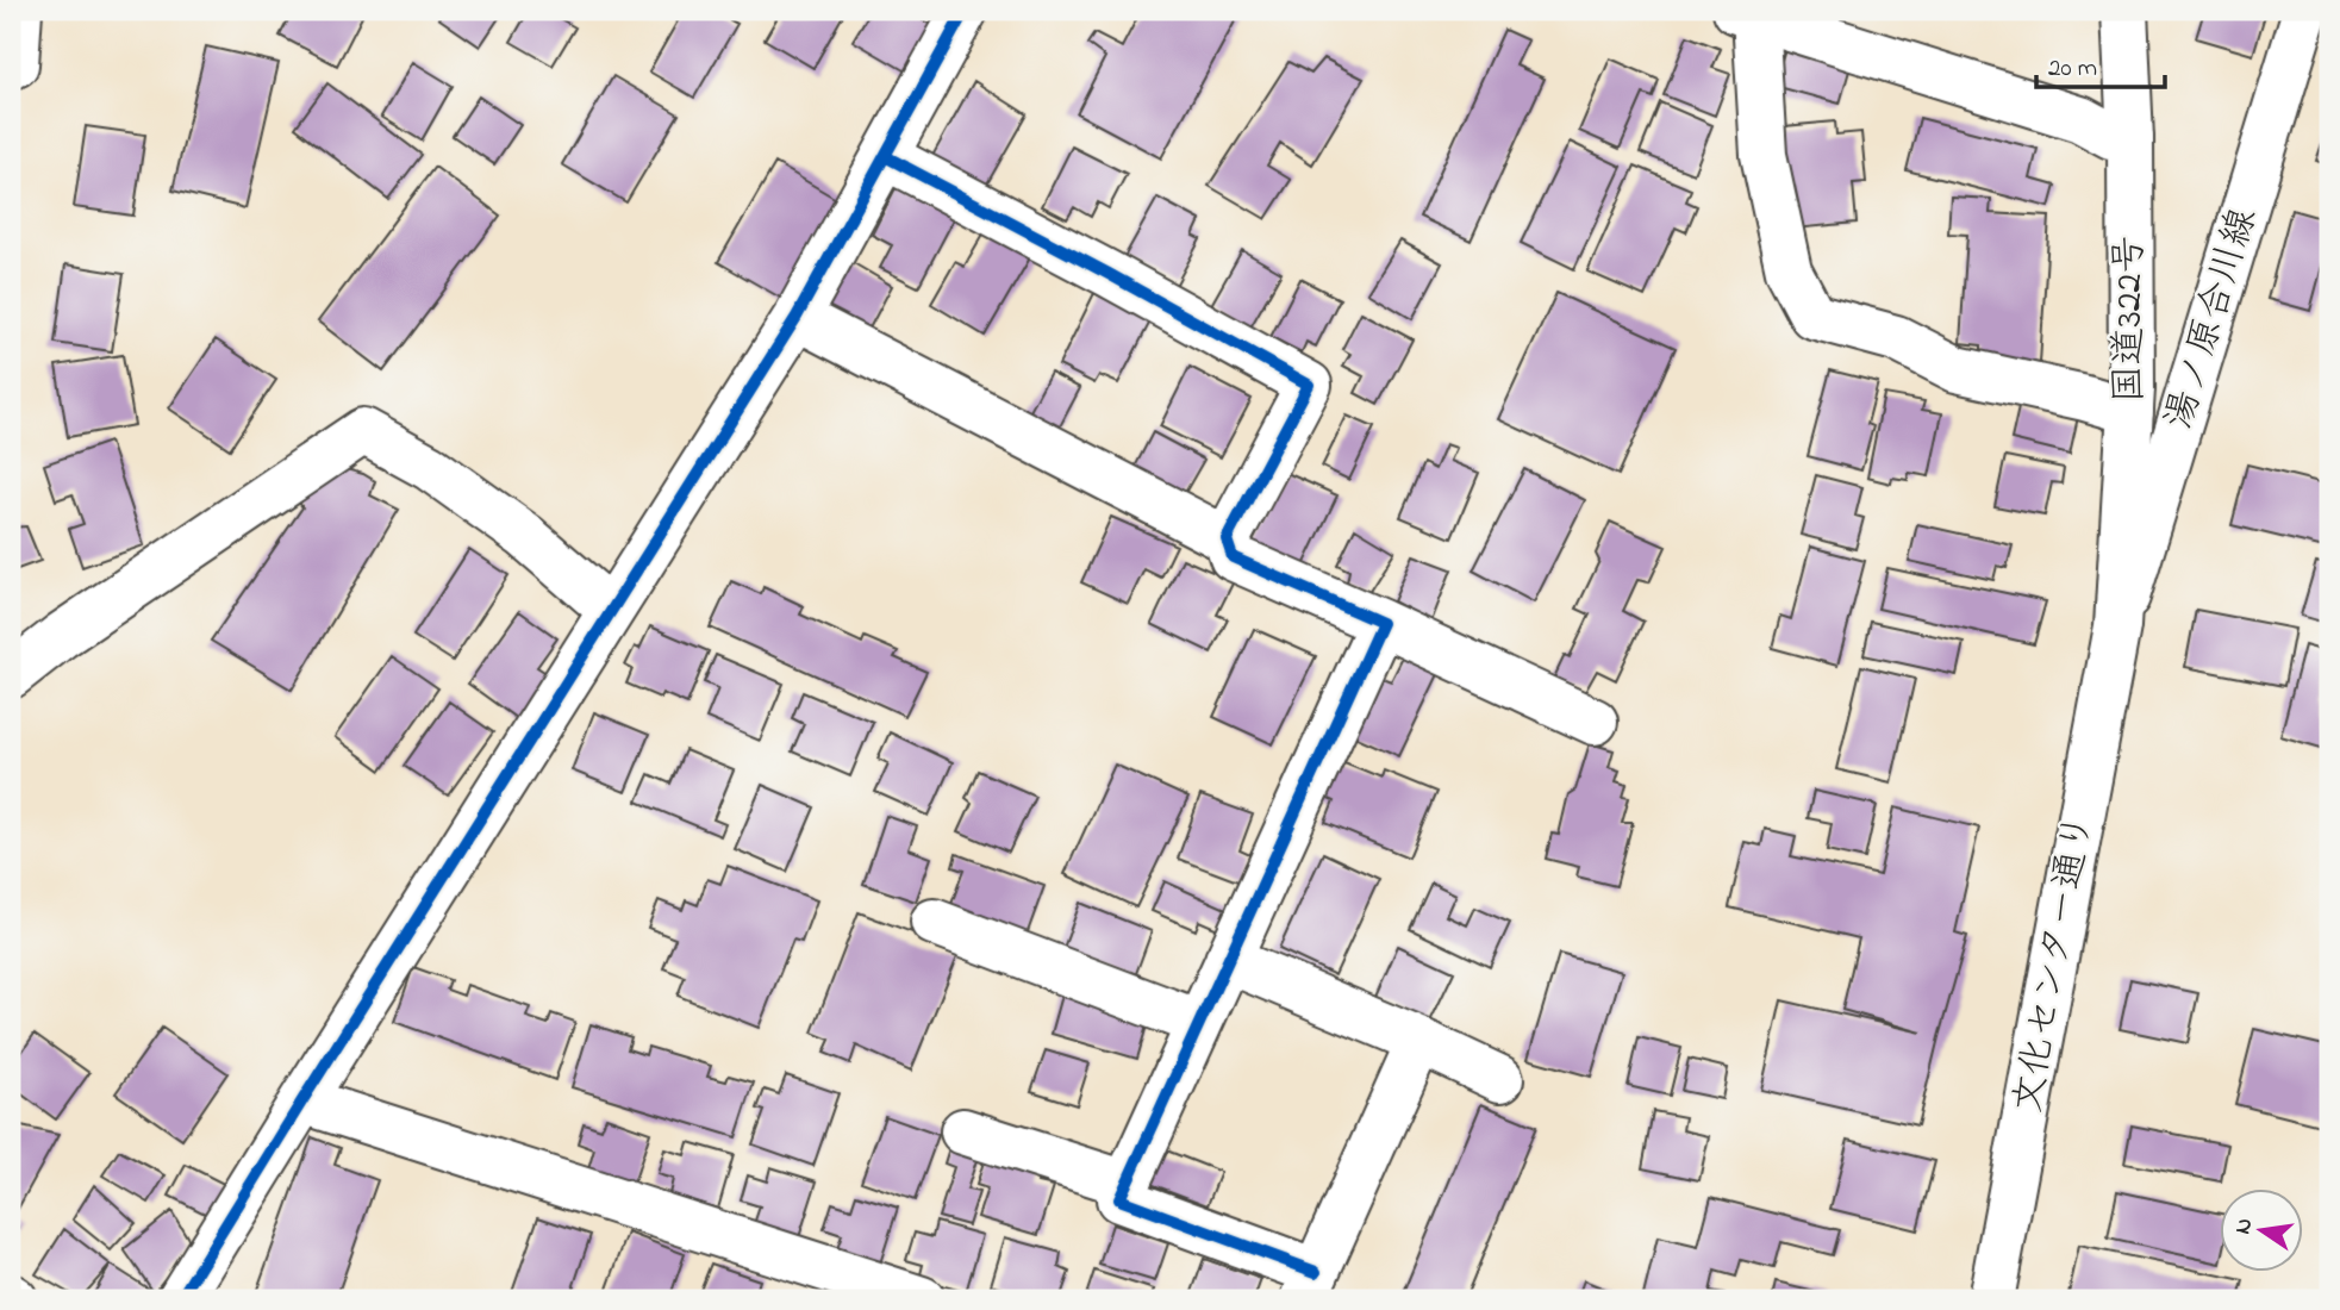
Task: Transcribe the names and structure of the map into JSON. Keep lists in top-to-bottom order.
{
  "streets": {
    "main road": ["国道322号", "湯ノ原合川線", "文化センター通り"]
  },
  "crossings": [
    ["国道322号", "湯ノ原合川線"],
    ["国道322号", "文化センター通り"],
    ["湯ノ原合川線", "文化センター通り"]
  ],
  "scale_bar": "20 m",
  "north": "left"
}
